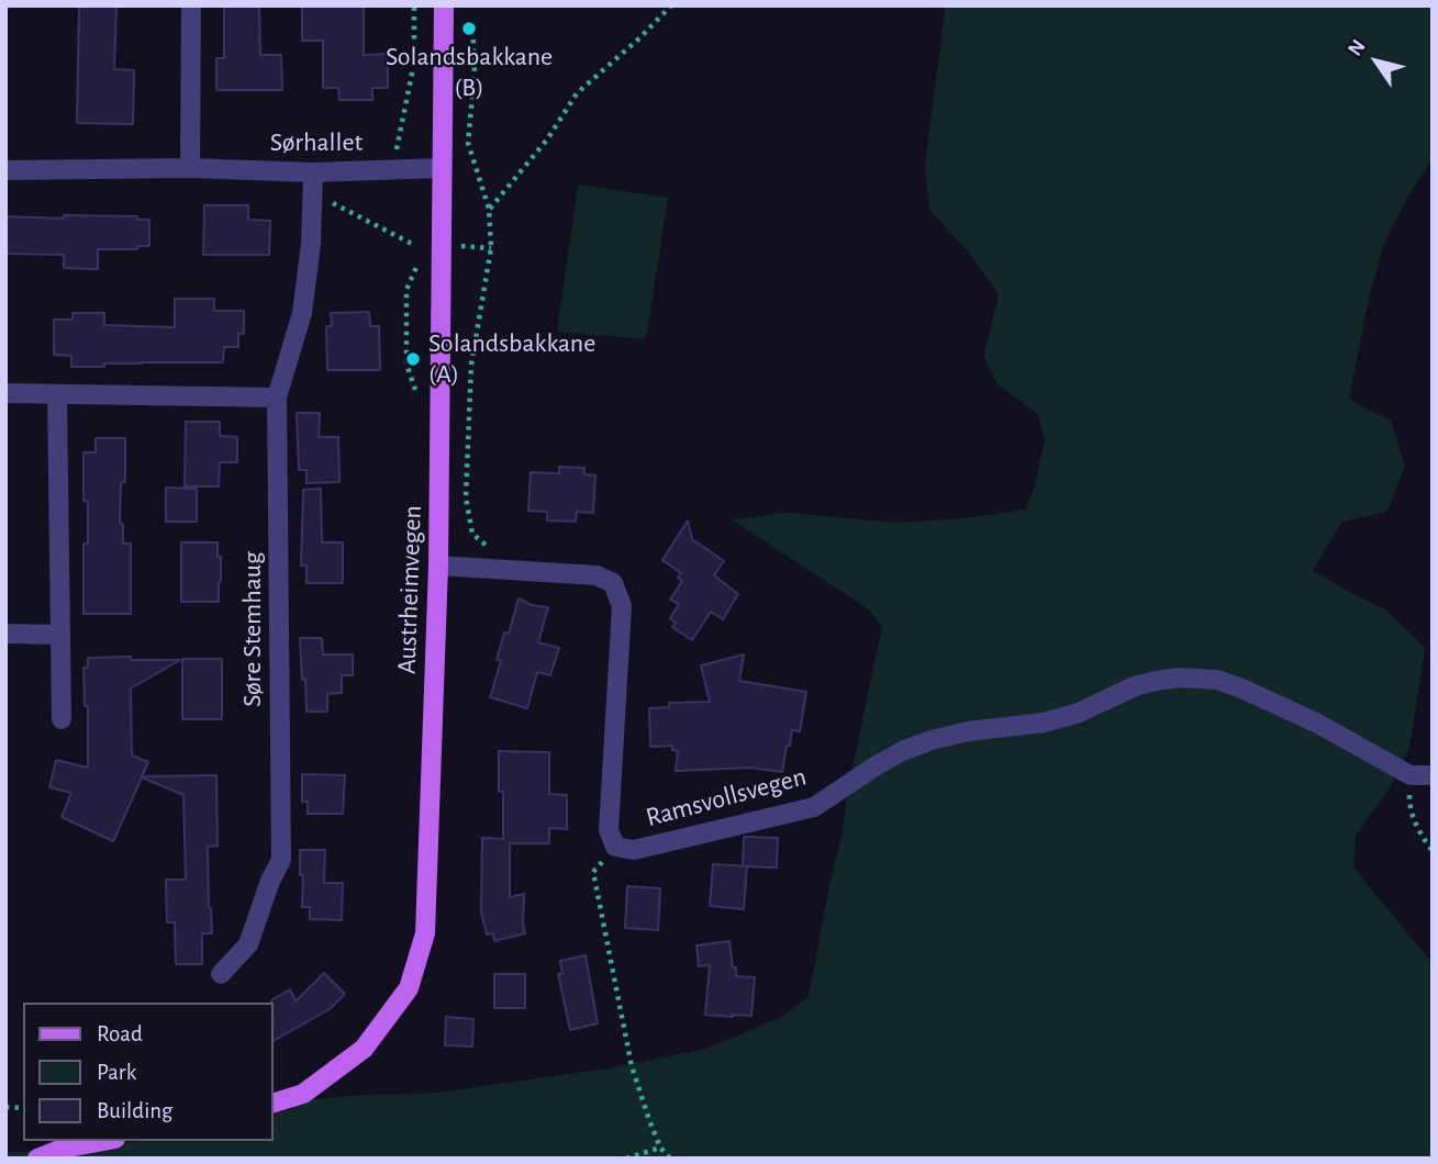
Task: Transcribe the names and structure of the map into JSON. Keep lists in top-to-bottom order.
{
  "streets": {
    "main road": ["Austrheimvegen"],
    "street": ["Sørhallet", "Søre Stemhaug", "Ramsvollsvegen"]
  },
  "crossings": [
    ["Sørhallet", "Austrheimvegen"],
    ["Sørhallet", "Søre Stemhaug"],
    ["Austrheimvegen", "Ramsvollsvegen"]
  ],
  "places": ["Solandsbakkane (B)", "Solandsbakkane (A)"],
  "legend": ["Road", "Park", "Building"],
  "north": "top left"
}
